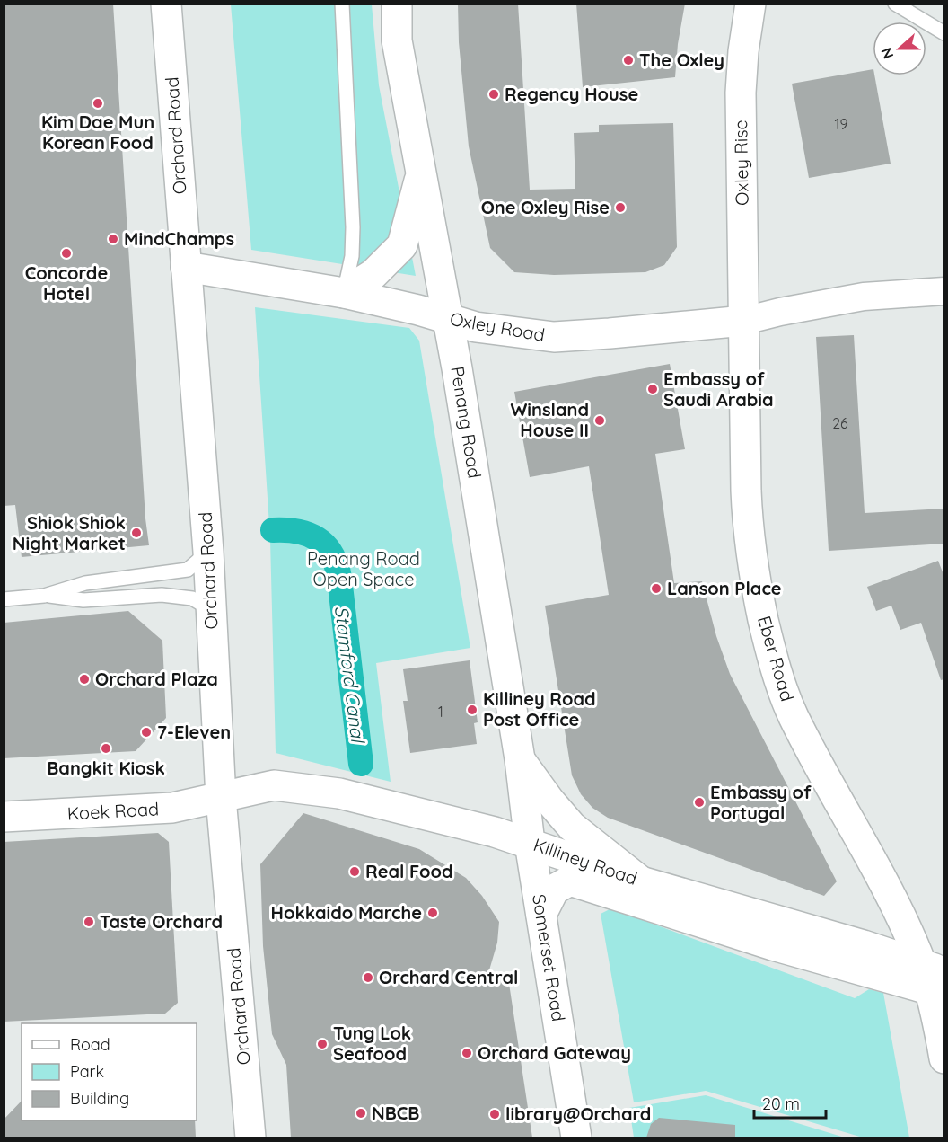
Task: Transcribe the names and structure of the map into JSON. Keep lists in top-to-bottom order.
{
  "streets": {
    "main road": [
      "Orchard Road",
      "Oxley Rise",
      "Oxley Road",
      "Penang Road",
      "Eber Road",
      "Koek Road",
      "Killiney Road",
      "Somerset Road"
    ]
  },
  "crossings": [
    ["Orchard Road", "Oxley Road"],
    ["Orchard Road", "Koek Road"],
    ["Orchard Road", "Killiney Road"],
    ["Oxley Rise", "Oxley Road"],
    ["Oxley Rise", "Eber Road"],
    ["Oxley Road", "Penang Road"],
    ["Oxley Road", "Eber Road"],
    ["Penang Road", "Killiney Road"],
    ["Penang Road", "Somerset Road"],
    ["Eber Road", "Killiney Road"],
    ["Koek Road", "Killiney Road"],
    ["Killiney Road", "Somerset Road"]
  ],
  "water": ["Stamford Canal"],
  "parks": ["Penang Road Open Space"],
  "places": [
    "The Oxley",
    "Regency House",
    "Kim Dae Mun Korean Food",
    "One Oxley Rise",
    "MindChamps",
    "Concorde Hotel",
    "Embassy of Saudi Arabia",
    "Winsland House II",
    "Shiok Shiok Night Market",
    "Lanson Place",
    "Orchard Plaza",
    "Killiney Road Post Office",
    "7-Eleven",
    "Bangkit Kiosk",
    "Embassy of Portugal",
    "Real Food",
    "Hokkaido Marche",
    "Taste Orchard",
    "Orchard Central",
    "Tung Lok Seafood",
    "Orchard Gateway",
    "NBCB",
    "library@Orchard"
  ],
  "house_numbers": ["19", "26", "1"],
  "legend": ["Road", "Park", "Building"],
  "scale_bar": "20 m",
  "north": "left"
}
